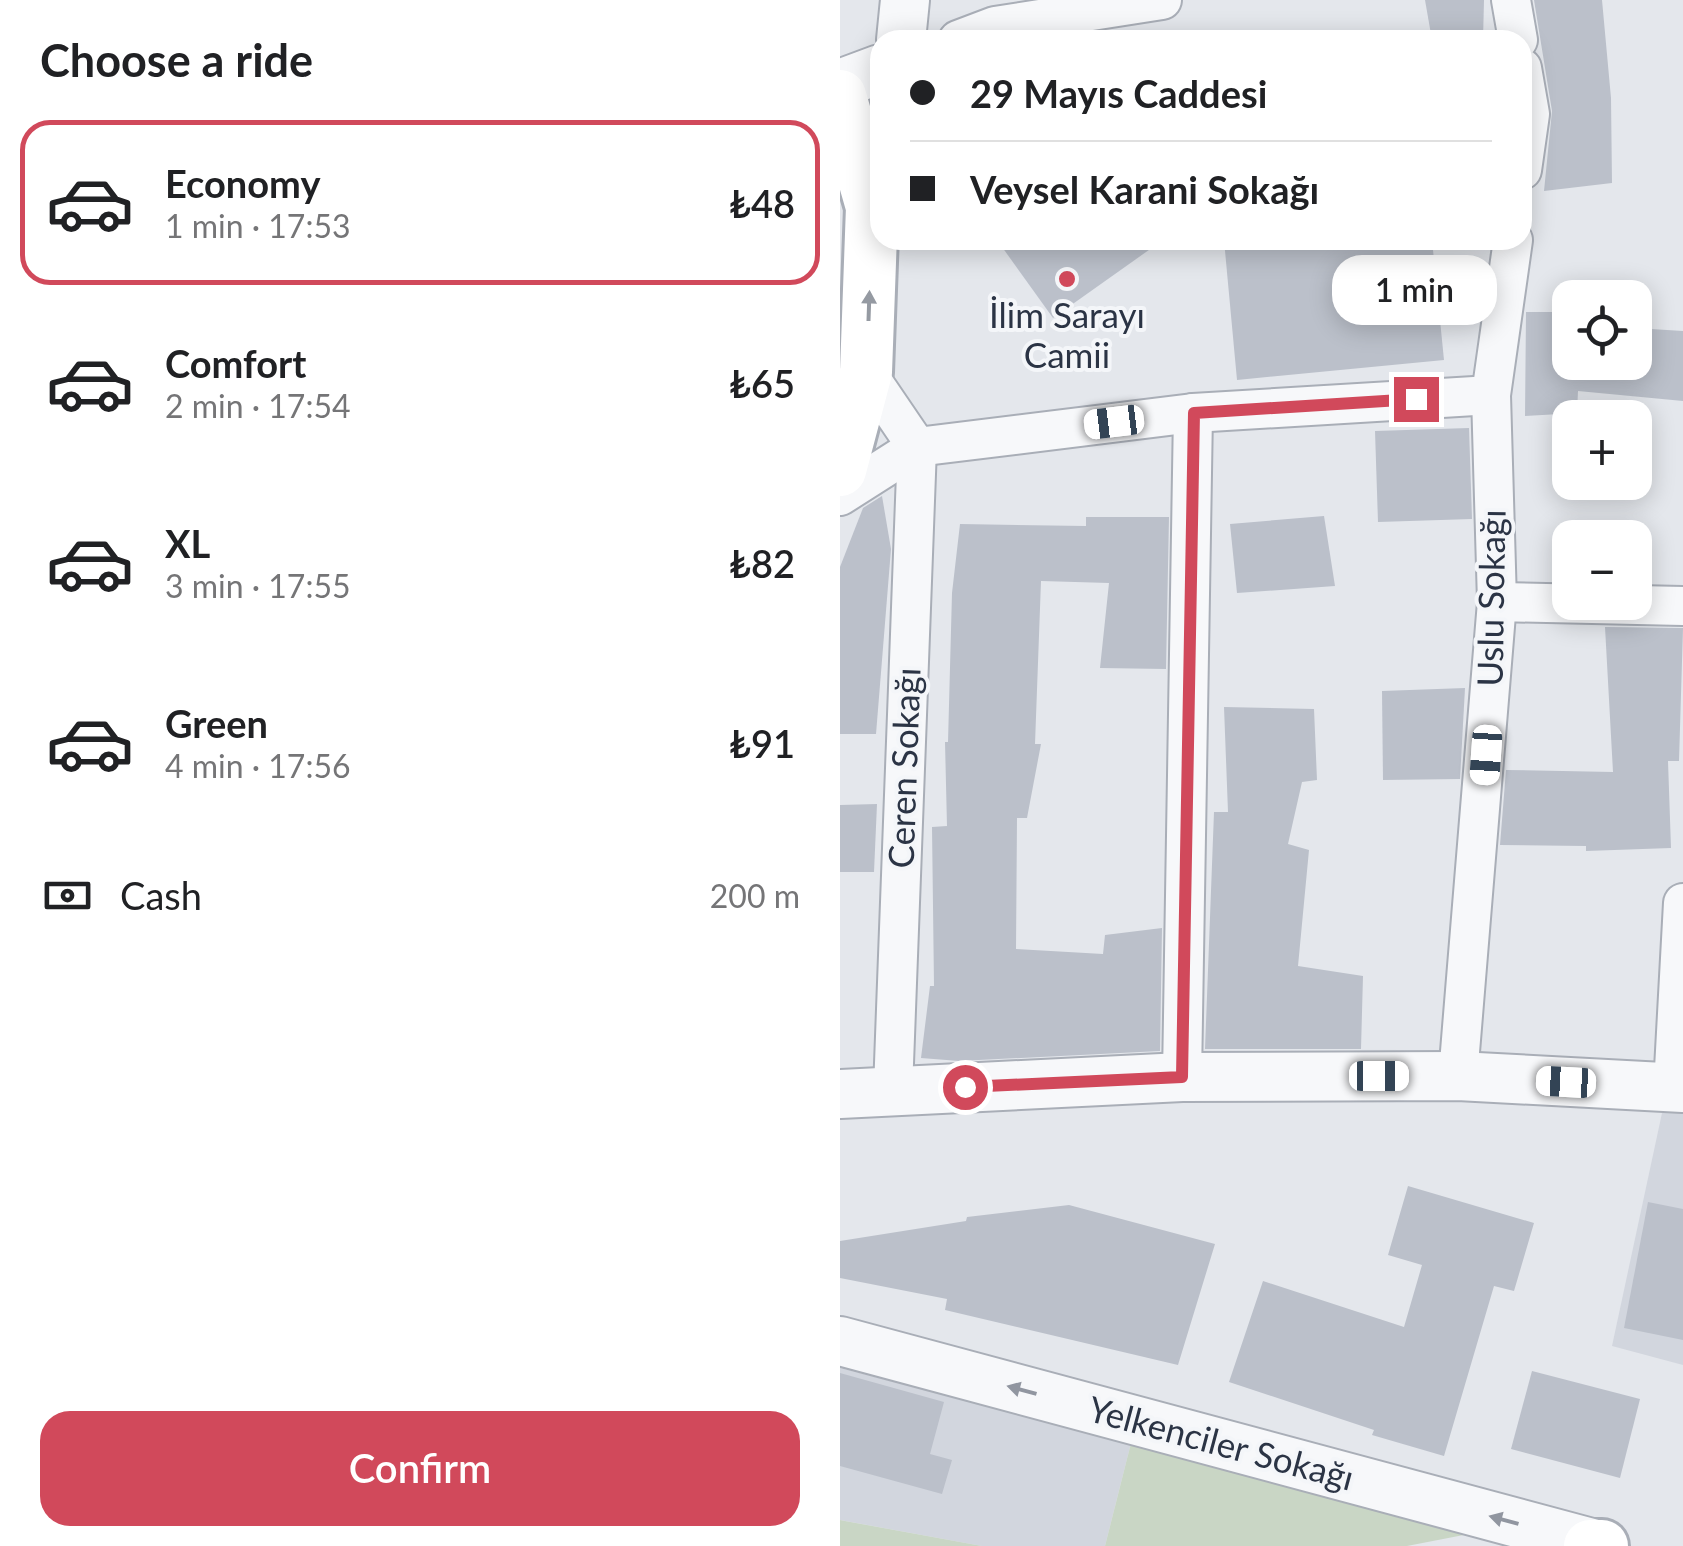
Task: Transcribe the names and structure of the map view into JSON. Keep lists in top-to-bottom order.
{
  "streets": {
    "street": ["Uslu Sokağı", "Ceren Sokağı", "Yelkenciler Sokağı"]
  },
  "places": ["İlim Sarayı Camii"],
  "page": {
    "heading": "Choose a ride",
    "banner": ["29 Mayıs Caddesi", "Veysel Karani Sokağı"],
    "list": [
      {
        "name": "Economy",
        "note": "1 min · 17:53",
        "value": "₺48"
      },
      {
        "name": "Comfort",
        "note": "2 min · 17:54",
        "value": "₺65"
      },
      {
        "name": "XL",
        "note": "3 min · 17:55",
        "value": "₺82"
      },
      {
        "name": "Green",
        "note": "4 min · 17:56",
        "value": "₺91"
      }
    ],
    "bubble": "1 min",
    "map_buttons": ["+", "−"],
    "pay": ["Cash", "200 m"],
    "buttons": "Confirm"
  }
}
